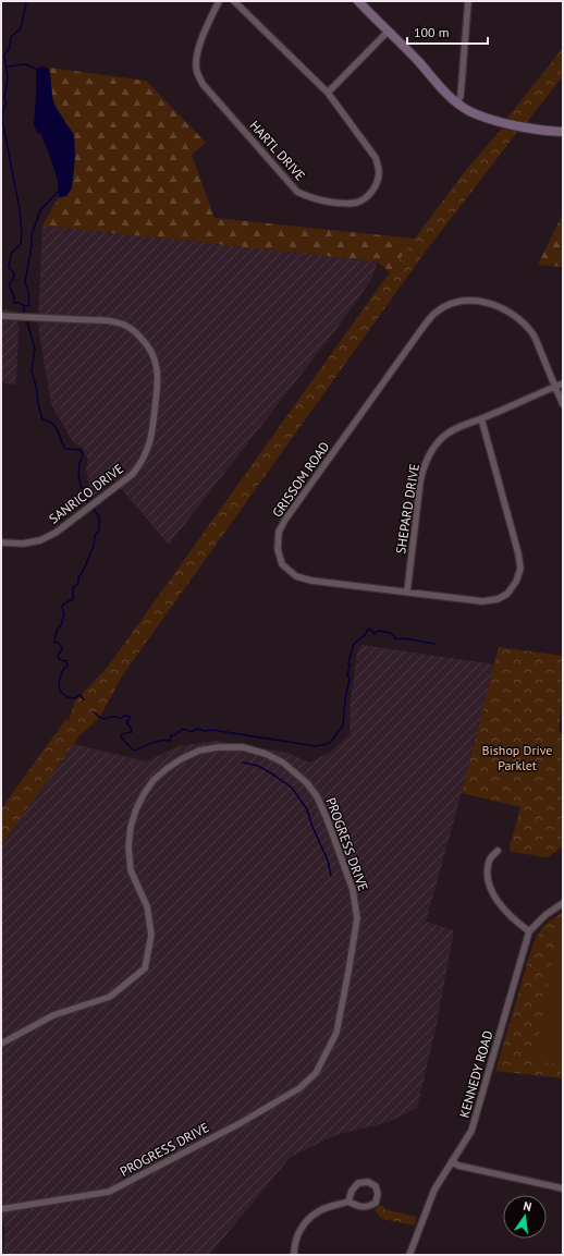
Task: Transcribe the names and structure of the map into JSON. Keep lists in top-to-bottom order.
{
  "streets": {
    "street": [
      "HARTL DRIVE",
      "GRISSOM ROAD",
      "SANRICO DRIVE",
      "SHEPARD DRIVE",
      "PROGRESS DRIVE",
      "KENNEDY ROAD"
    ]
  },
  "crossings": [
    ["GRISSOM ROAD", "SHEPARD DRIVE"]
  ],
  "parks": ["Bishop Drive Parklet"],
  "scale_bar": "100 m",
  "north": "top"
}
